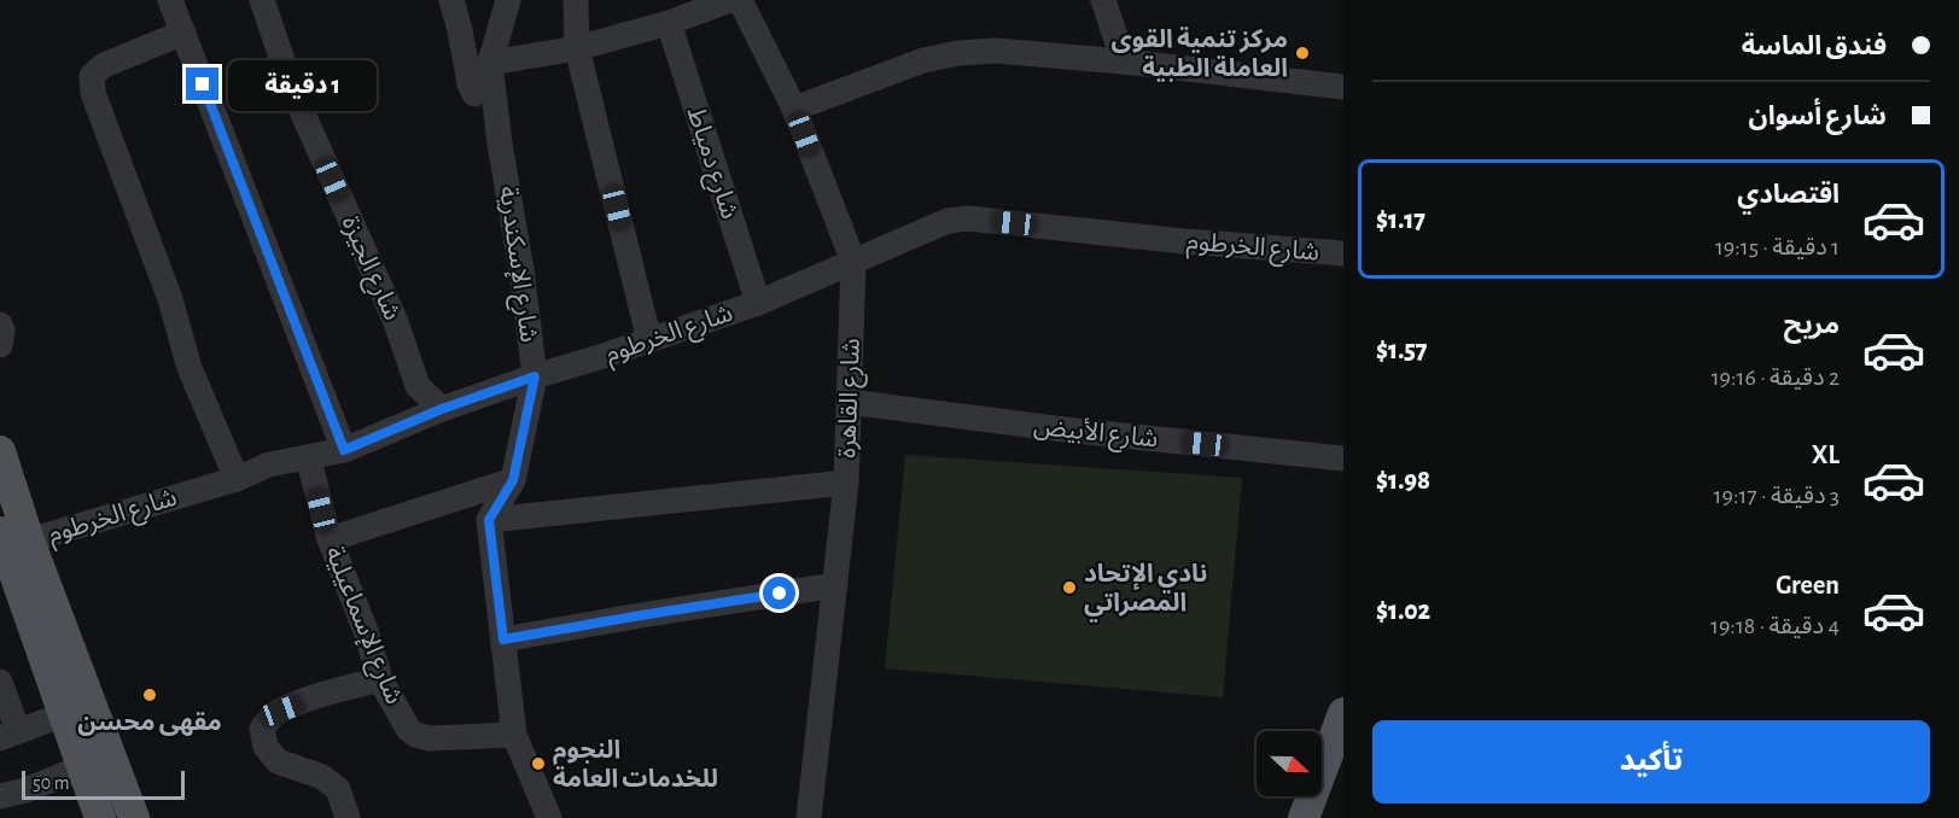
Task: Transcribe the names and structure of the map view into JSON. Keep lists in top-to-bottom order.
{
  "streets": {
    "street": [
      "شارع دمياط",
      "شارع الخرطوم",
      "شارع الإسكندرية",
      "شارع الجيزة",
      "شارع القاهرة",
      "شارع الأبيض",
      "شارع الإسماعيلية"
    ]
  },
  "crossings": [
    ["شارع دمياط", "شارع الخرطوم"],
    ["شارع الخرطوم", "شارع الإسكندرية"],
    ["شارع الخرطوم", "شارع الجيزة"],
    ["شارع الخرطوم", "شارع القاهرة"],
    ["شارع الخرطوم", "شارع الإسماعيلية"],
    ["شارع القاهرة", "شارع الأبيض"]
  ],
  "places": [
    "مركز تنمية القوى العاملة الطبية",
    "نادي الإتحاد المصراتي",
    "مقهى محسن",
    "النجوم للخدمات العامة"
  ],
  "scale_bar": "50 m",
  "north": "right",
  "page": {
    "banner": ["فندق الماسة", "شارع أسوان"],
    "bubble": "1 دقيقة",
    "list": [
      {
        "name": "اقتصادي",
        "note": "1 دقيقة · 19:15",
        "value": "$1.17"
      },
      {
        "name": "مريح",
        "note": "2 دقيقة · 19:16",
        "value": "$1.57"
      },
      {
        "name": "XL",
        "note": "3 دقيقة · 19:17",
        "value": "$1.98"
      },
      {
        "name": "Green",
        "note": "4 دقيقة · 19:18",
        "value": "$1.02"
      }
    ],
    "buttons": "تأكيد",
    "scale": "50 m"
  }
}
